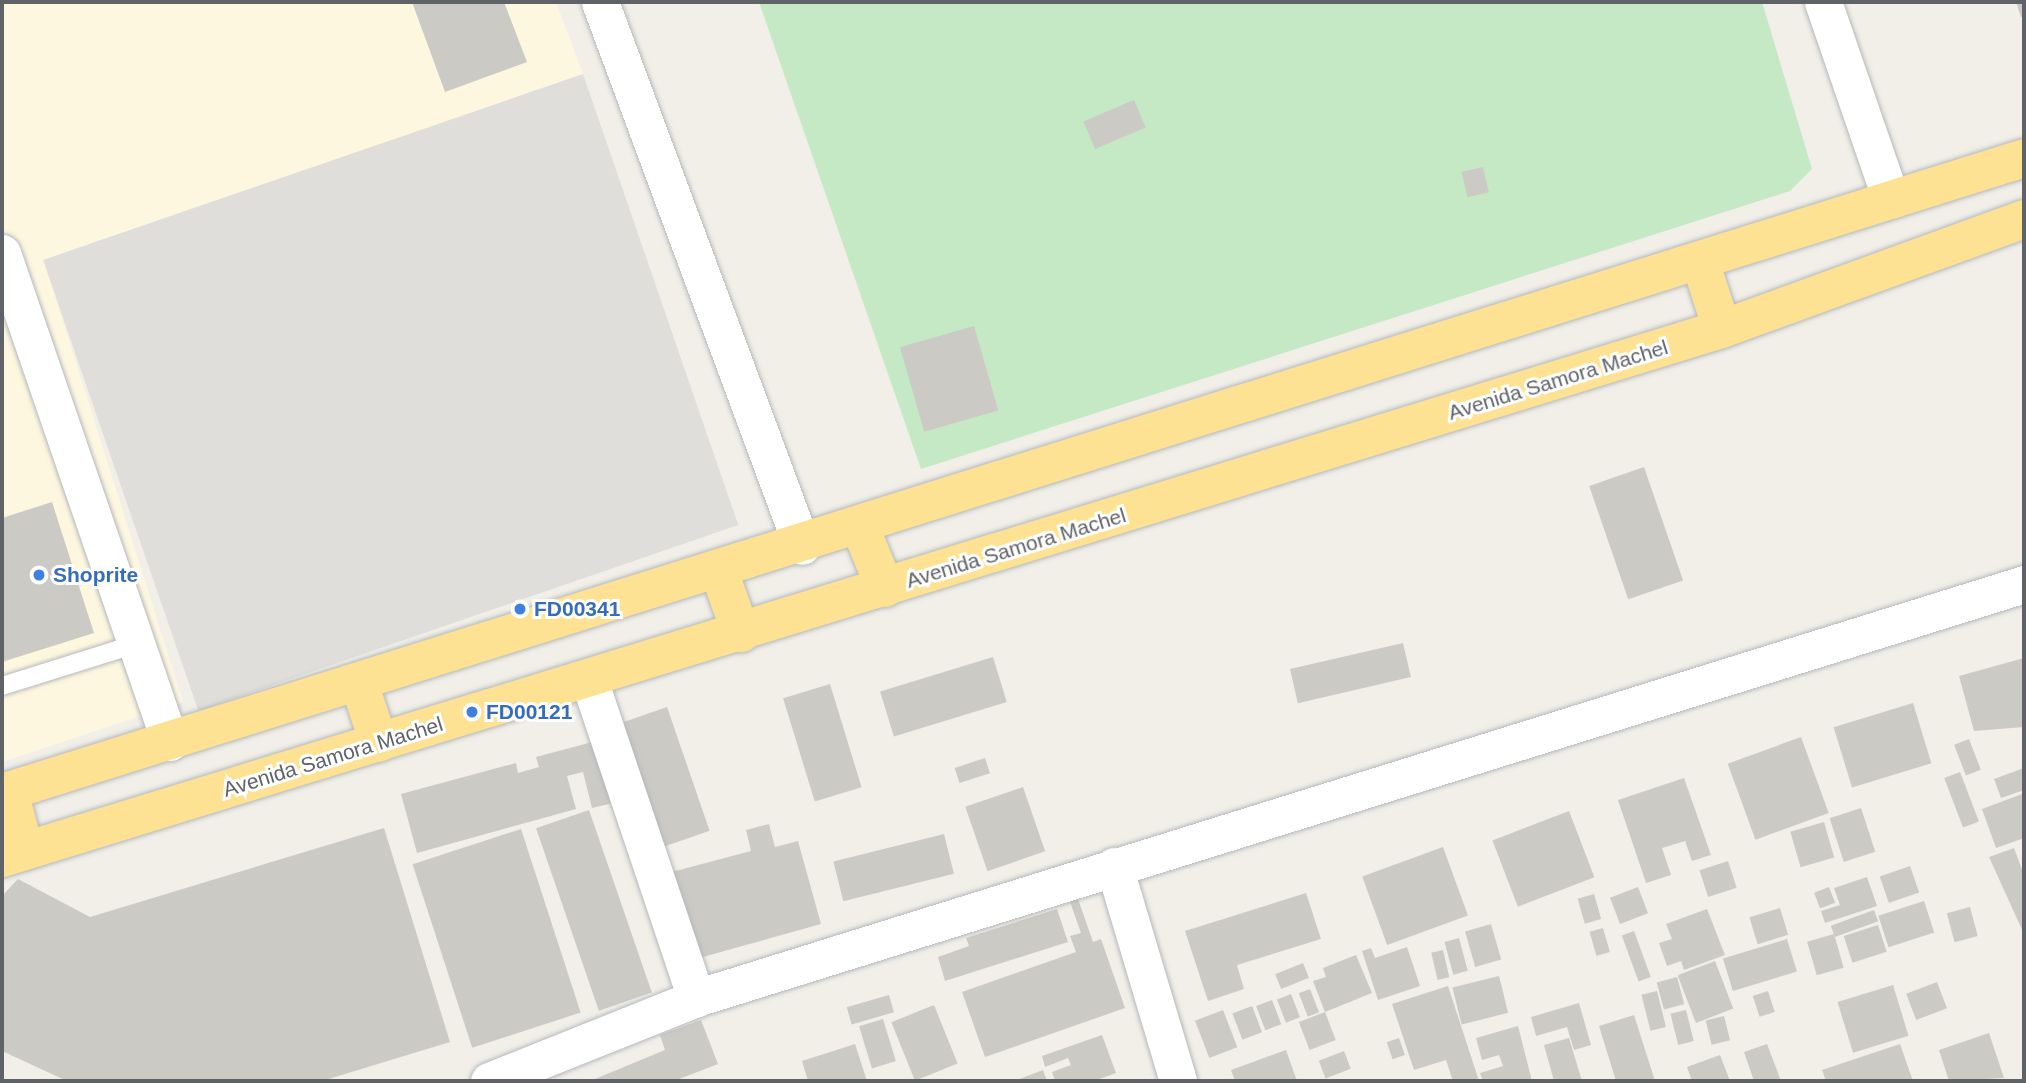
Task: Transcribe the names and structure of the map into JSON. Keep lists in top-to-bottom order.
{
  "streets": {
    "highway": ["Avenida Samora Machel"]
  },
  "places": ["Shoprite", "FD00341", "FD00121"]
}
